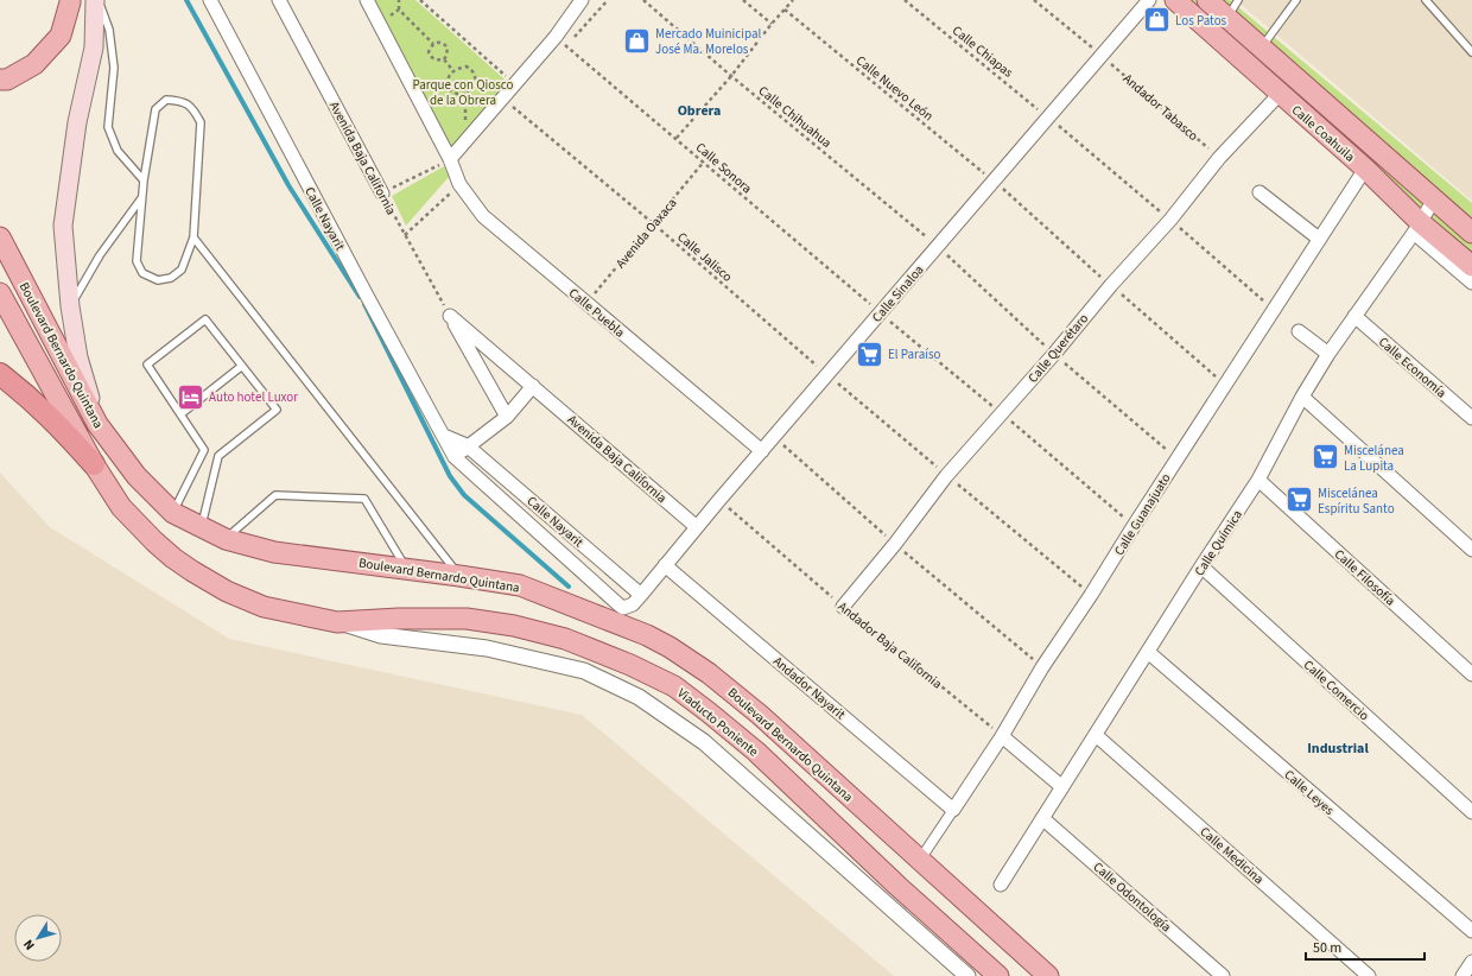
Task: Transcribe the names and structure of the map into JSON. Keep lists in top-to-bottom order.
{
  "streets": {
    "main road": ["Calle Coahuila", "Boulevard Bernardo Quintana", "Viaducto Poniente"],
    "street": [
      "Avenida Baja California",
      "Calle Nayarit",
      "Calle Sinaloa",
      "Calle Puebla",
      "Calle Querétaro",
      "Calle Economía",
      "Calle Guanajuato",
      "Calle Química",
      "Calle Filosofía",
      "Andador Nayarit",
      "Calle Comercio",
      "Calle Leyes",
      "Calle Medicina",
      "Calle Odontología"
    ],
    "path": [
      "Calle Chiapas",
      "Calle Nuevo León",
      "Andador Tabasco",
      "Calle Chihuahua",
      "Calle Sonora",
      "Avenida Oaxaca",
      "Calle Jalisco",
      "Andador Baja California"
    ]
  },
  "crossings": [
    ["Calle Chiapas", "Calle Sinaloa"],
    ["Calle Nuevo León", "Calle Sinaloa"],
    ["Andador Tabasco", "Calle Sinaloa"],
    ["Andador Tabasco", "Calle Querétaro"],
    ["Calle Chihuahua", "Calle Sinaloa"],
    ["Calle Coahuila", "Calle Querétaro"],
    ["Calle Coahuila", "Calle Guanajuato"],
    ["Calle Coahuila", "Calle Química"],
    ["Avenida Baja California", "Calle Sinaloa"],
    ["Calle Sonora", "Avenida Oaxaca"],
    ["Calle Sonora", "Calle Sinaloa"],
    ["Calle Nayarit", "Calle Sinaloa"],
    ["Avenida Oaxaca", "Calle Jalisco"],
    ["Avenida Oaxaca", "Calle Puebla"],
    ["Calle Jalisco", "Calle Sinaloa"],
    ["Calle Sinaloa", "Calle Puebla"],
    ["Calle Sinaloa", "Andador Baja California"],
    ["Calle Sinaloa", "Andador Nayarit"],
    ["Calle Querétaro", "Andador Baja California"],
    ["Boulevard Bernardo Quintana", "Calle Guanajuato"],
    ["Boulevard Bernardo Quintana", "Viaducto Poniente"],
    ["Calle Economía", "Calle Química"],
    ["Calle Guanajuato", "Andador Baja California"],
    ["Calle Guanajuato", "Andador Nayarit"],
    ["Calle Química", "Calle Filosofía"],
    ["Calle Química", "Calle Comercio"],
    ["Calle Química", "Calle Leyes"],
    ["Calle Química", "Calle Medicina"],
    ["Calle Química", "Calle Odontología"]
  ],
  "districts": ["Obrera", "Industrial"],
  "parks": ["Parque con Qiosco de la Obrera"],
  "places": {
    "shop": ["Los Patos", "Mercado Muinicipal José Ma. Morelos"],
    "supermarket": ["El Paraíso", "Miscelánea La Lupita", "Miscelánea Espíritu Santo"],
    "hotel": ["Auto hotel Luxor"]
  },
  "scale_bar": "50 m",
  "north": "bottom left"
}
